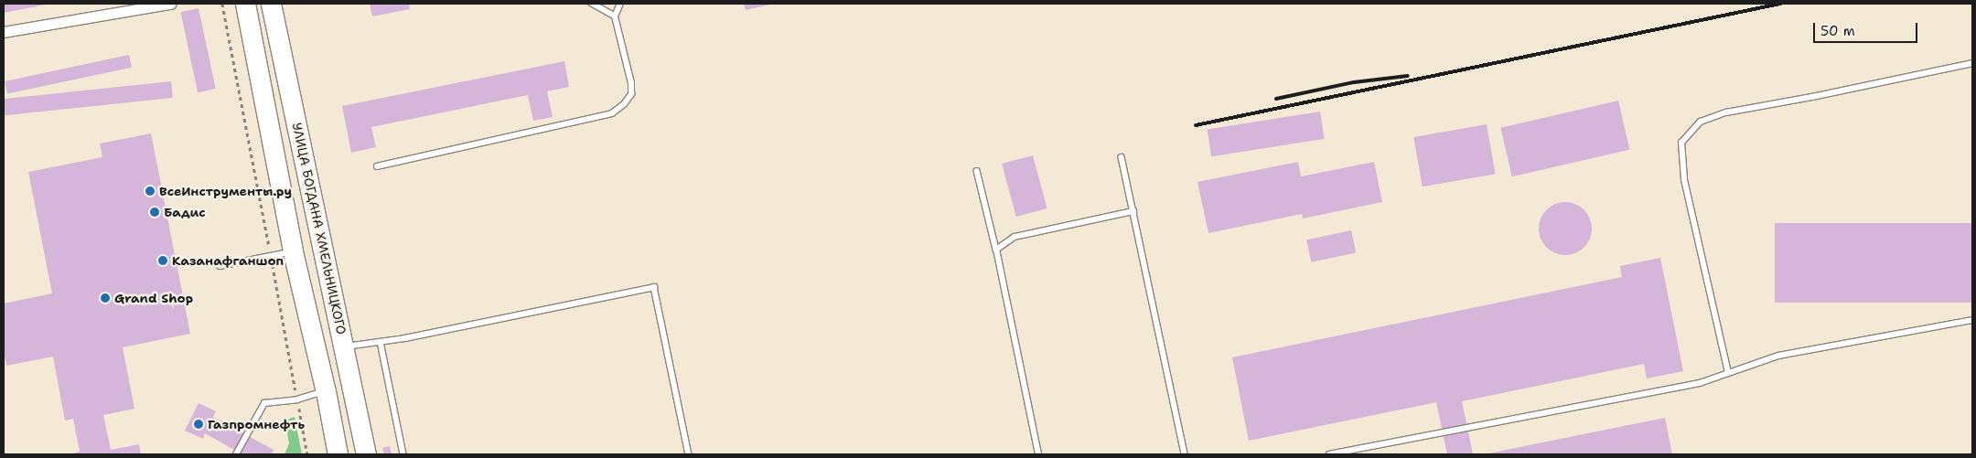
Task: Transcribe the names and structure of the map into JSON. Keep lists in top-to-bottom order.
{
  "streets": {
    "highway": ["УЛИЦА БОГДАНА ХМЕЛЬНИЦКОГО"]
  },
  "places": [
    "ВсеИнструменты.ру",
    "Бадис",
    "Казанафганшоп",
    "Grand Shop",
    "Газпромнефть"
  ],
  "scale_bar": "50 m"
}
